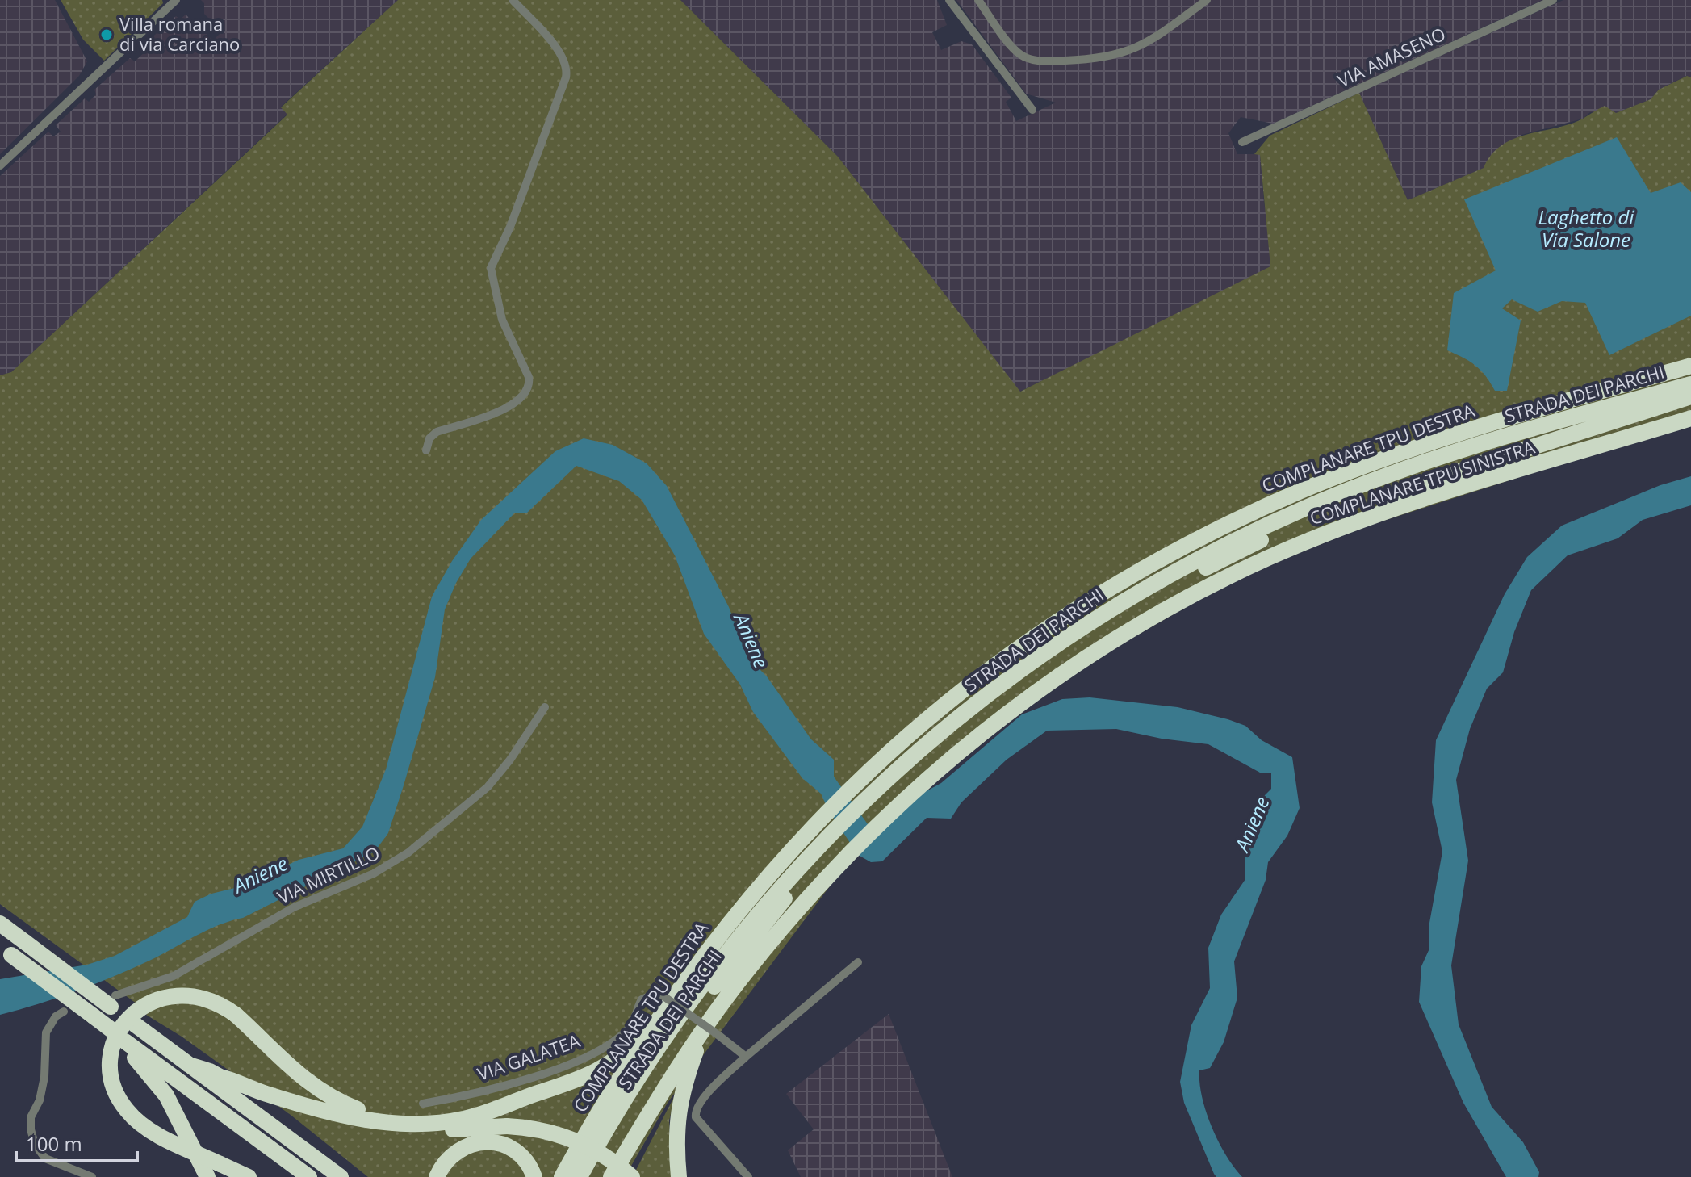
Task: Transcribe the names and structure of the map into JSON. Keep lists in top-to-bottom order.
{
  "streets": {
    "highway": ["STRADA DEI PARCHI", "COMPLANARE TPU DESTRA", "COMPLANARE TPU SINISTRA"],
    "street": ["VIA AMASENO", "VIA MIRTILLO", "VIA GALATEA"]
  },
  "crossings": [
    ["STRADA DEI PARCHI", "COMPLANARE TPU SINISTRA"]
  ],
  "water": ["Laghetto di Via Salone", "Aniene"],
  "places": ["Villa romana di via Carciano"],
  "scale_bar": "100 m"
}
